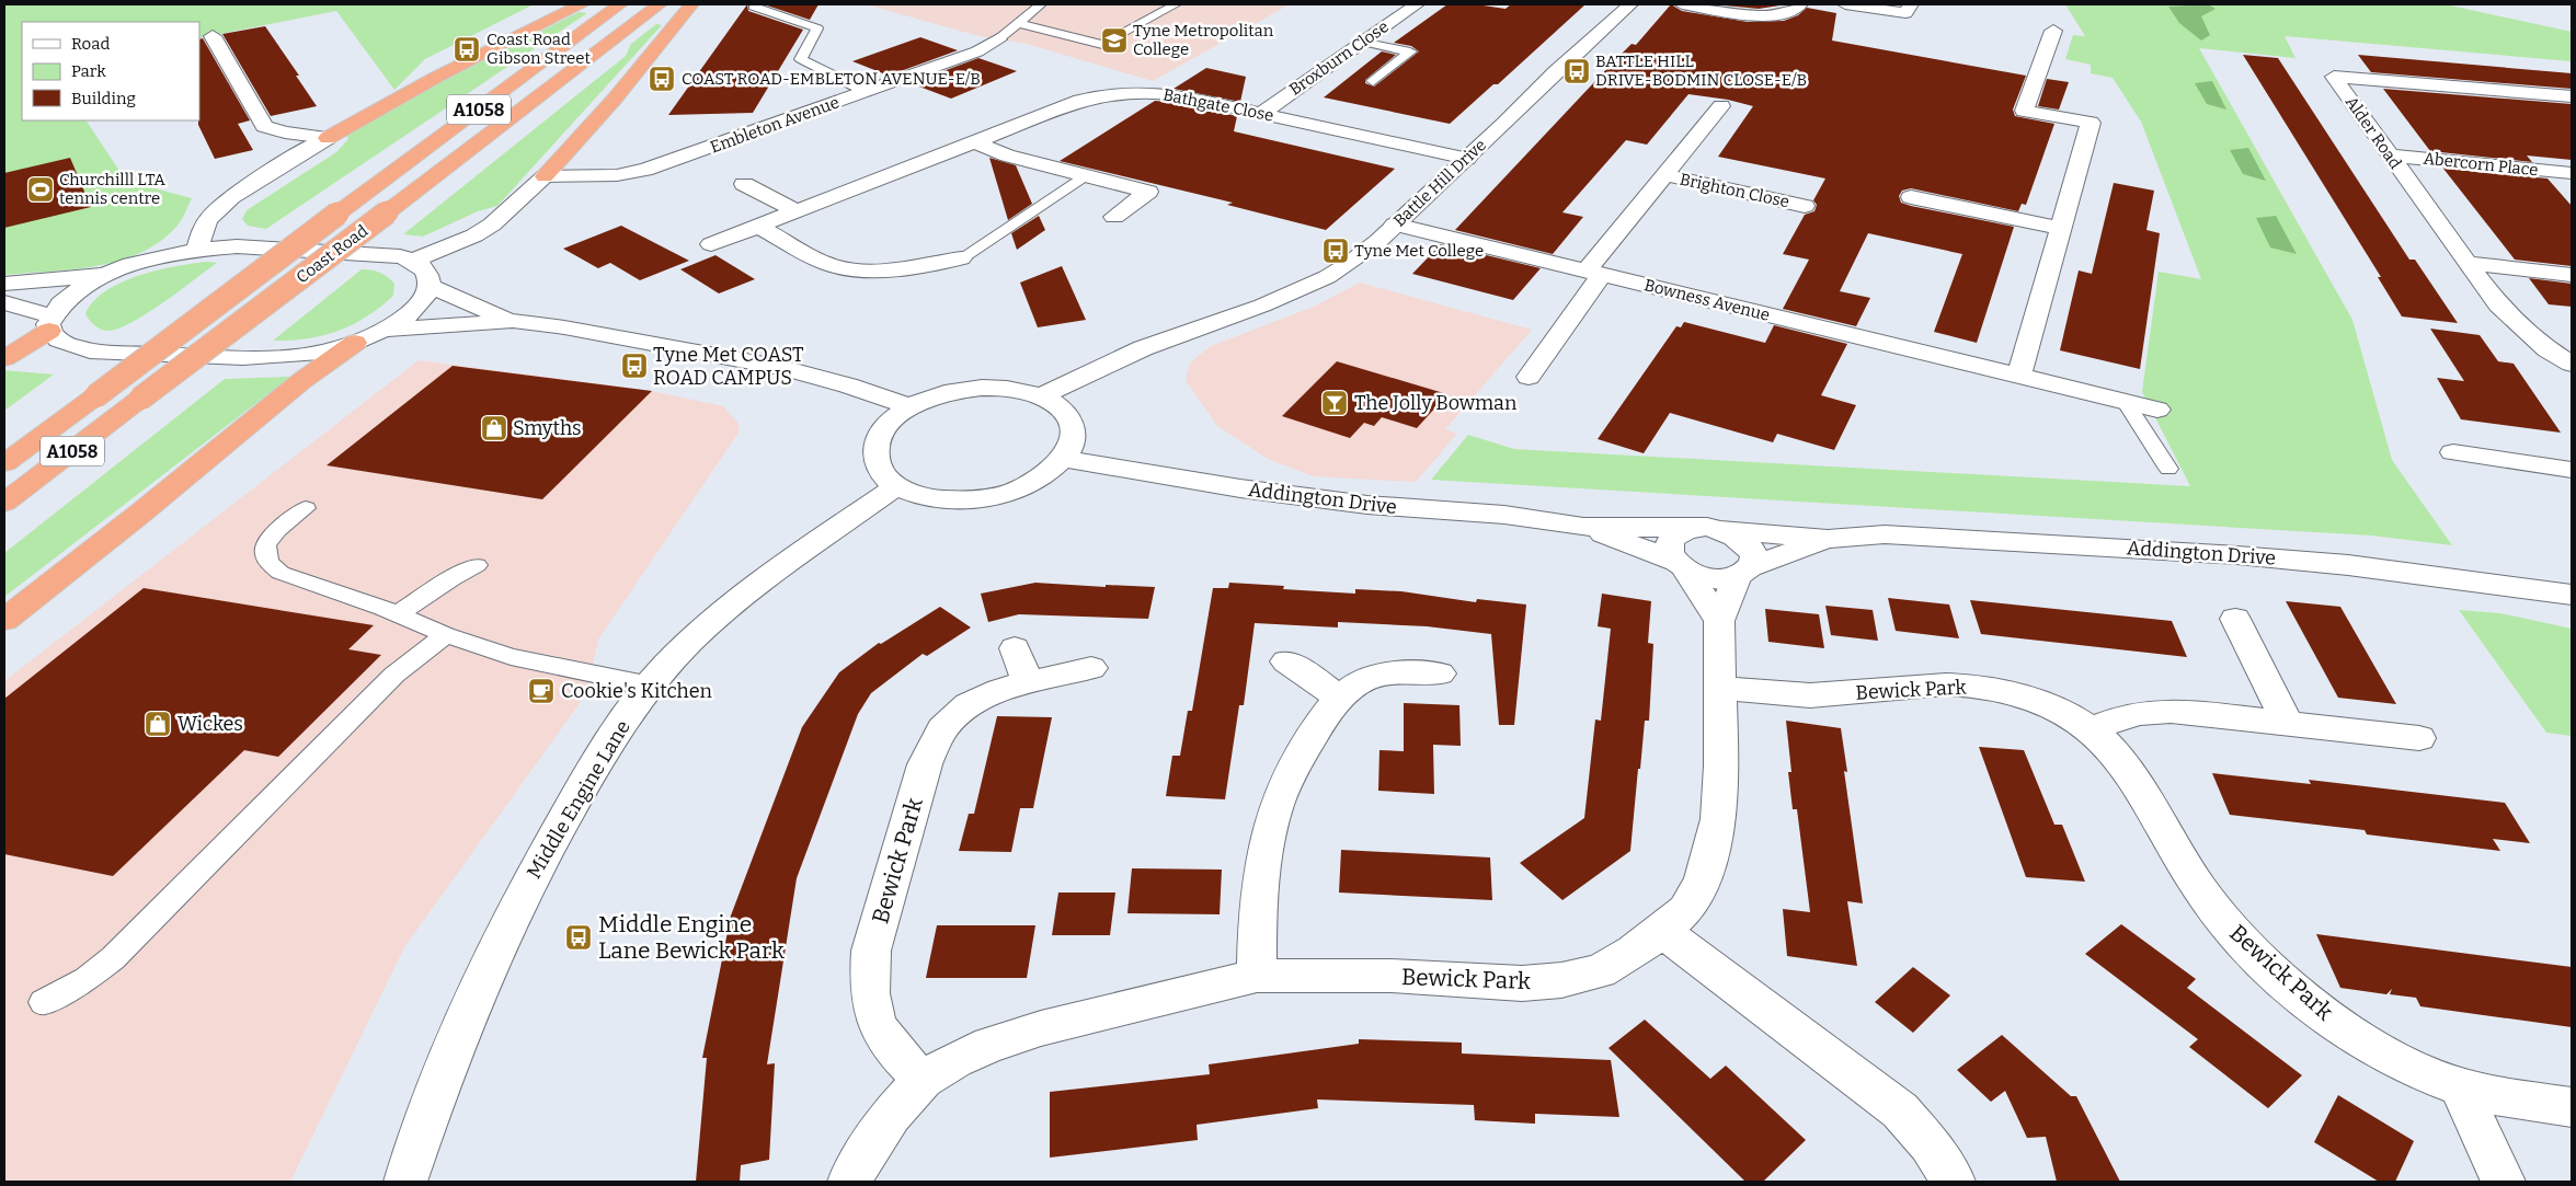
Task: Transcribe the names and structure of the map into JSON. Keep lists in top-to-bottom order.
{
  "streets": {
    "highway": ["A1058", "Coast Road"],
    "street": [
      "Broxburn Close",
      "Bathgate Close",
      "Embleton Avenue",
      "Alder Road",
      "Abercorn Place",
      "Battle Hill Drive",
      "Brighton Close",
      "Bowness Avenue",
      "Addington Drive",
      "Bewick Park",
      "Middle Engine Lane"
    ]
  },
  "crossings": [
    ["Broxburn Close", "Bathgate Close"],
    ["Bathgate Close", "Battle Hill Drive"],
    ["Alder Road", "Abercorn Place"],
    ["Battle Hill Drive", "Bowness Avenue"],
    ["Battle Hill Drive", "Addington Drive"],
    ["Battle Hill Drive", "Middle Engine Lane"],
    ["Brighton Close", "Bowness Avenue"],
    ["Addington Drive", "Bewick Park"],
    ["Addington Drive", "Middle Engine Lane"]
  ],
  "places": {
    "school or university": ["Tyne Metropolitan College"],
    "bus stop": [
      "Coast Road Gibson Street",
      "BATTLE HILL DRIVE-BODMIN CLOSE-E/B",
      "COAST ROAD-EMBLETON AVENUE-E/B",
      "Tyne Met College",
      "Tyne Met COAST ROAD CAMPUS",
      "Middle Engine Lane Bewick Park"
    ],
    "sports": ["Churchilll LTA tennis centre"],
    "bar": ["The Jolly Bowman"],
    "shop": ["Smyths", "Wickes"],
    "cafe": ["Cookie's Kitchen"]
  },
  "legend": ["Road", "Park", "Building"]
}
